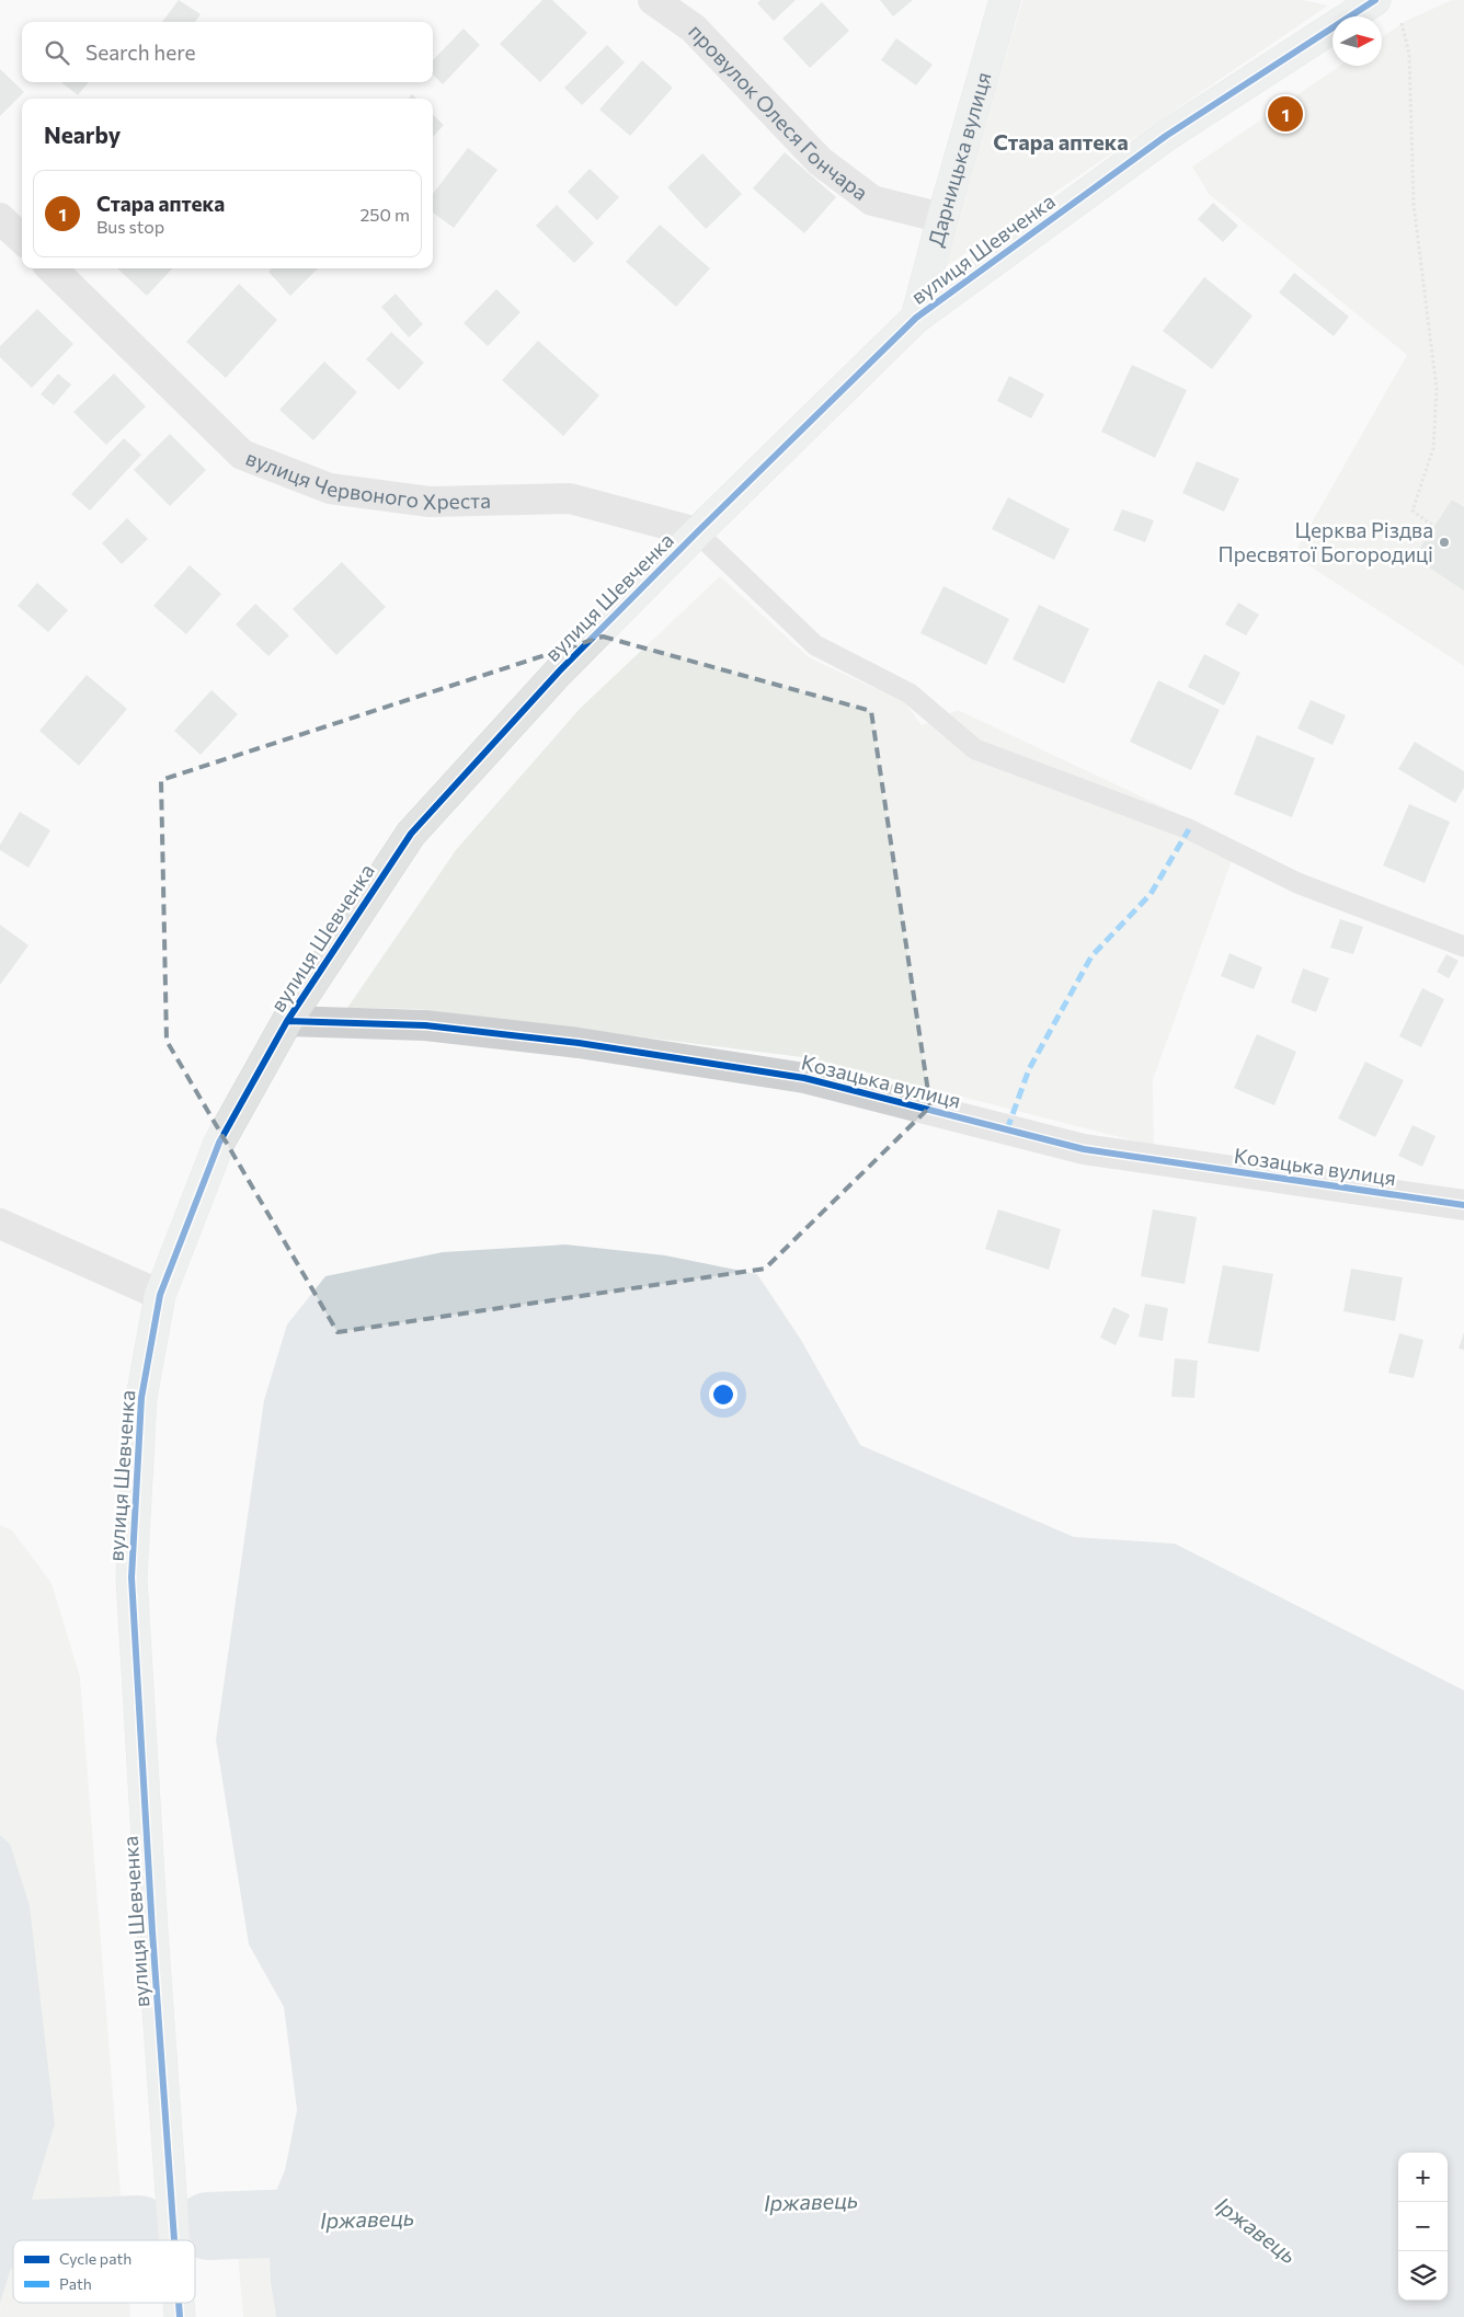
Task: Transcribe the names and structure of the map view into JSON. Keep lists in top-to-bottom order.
{
  "streets": {
    "street": [
      "провулок Олеся Гончара",
      "Дарницька вулиця",
      "вулиця Шевченка",
      "вулиця Червоного Хреста",
      "Козацька вулиця"
    ]
  },
  "crossings": [
    ["провулок Олеся Гончара", "Дарницька вулиця"],
    ["Дарницька вулиця", "вулиця Шевченка"],
    ["вулиця Шевченка", "вулиця Червоного Хреста"],
    ["вулиця Шевченка", "Козацька вулиця"]
  ],
  "districts": ["Стара аптека"],
  "water": ["Іржавець"],
  "places": ["Церква Різдва Пресвятої Богородиці"],
  "legend": ["Cycle path", "Path"],
  "north": "right",
  "page": {
    "search": "Search here",
    "pins": "1",
    "heading": "Nearby",
    "list": [
      {
        "mark": "1",
        "name": "Стара аптека",
        "note": "Bus stop",
        "value": "250 m"
      }
    ],
    "map_buttons": ["+", "−"]
  }
}
